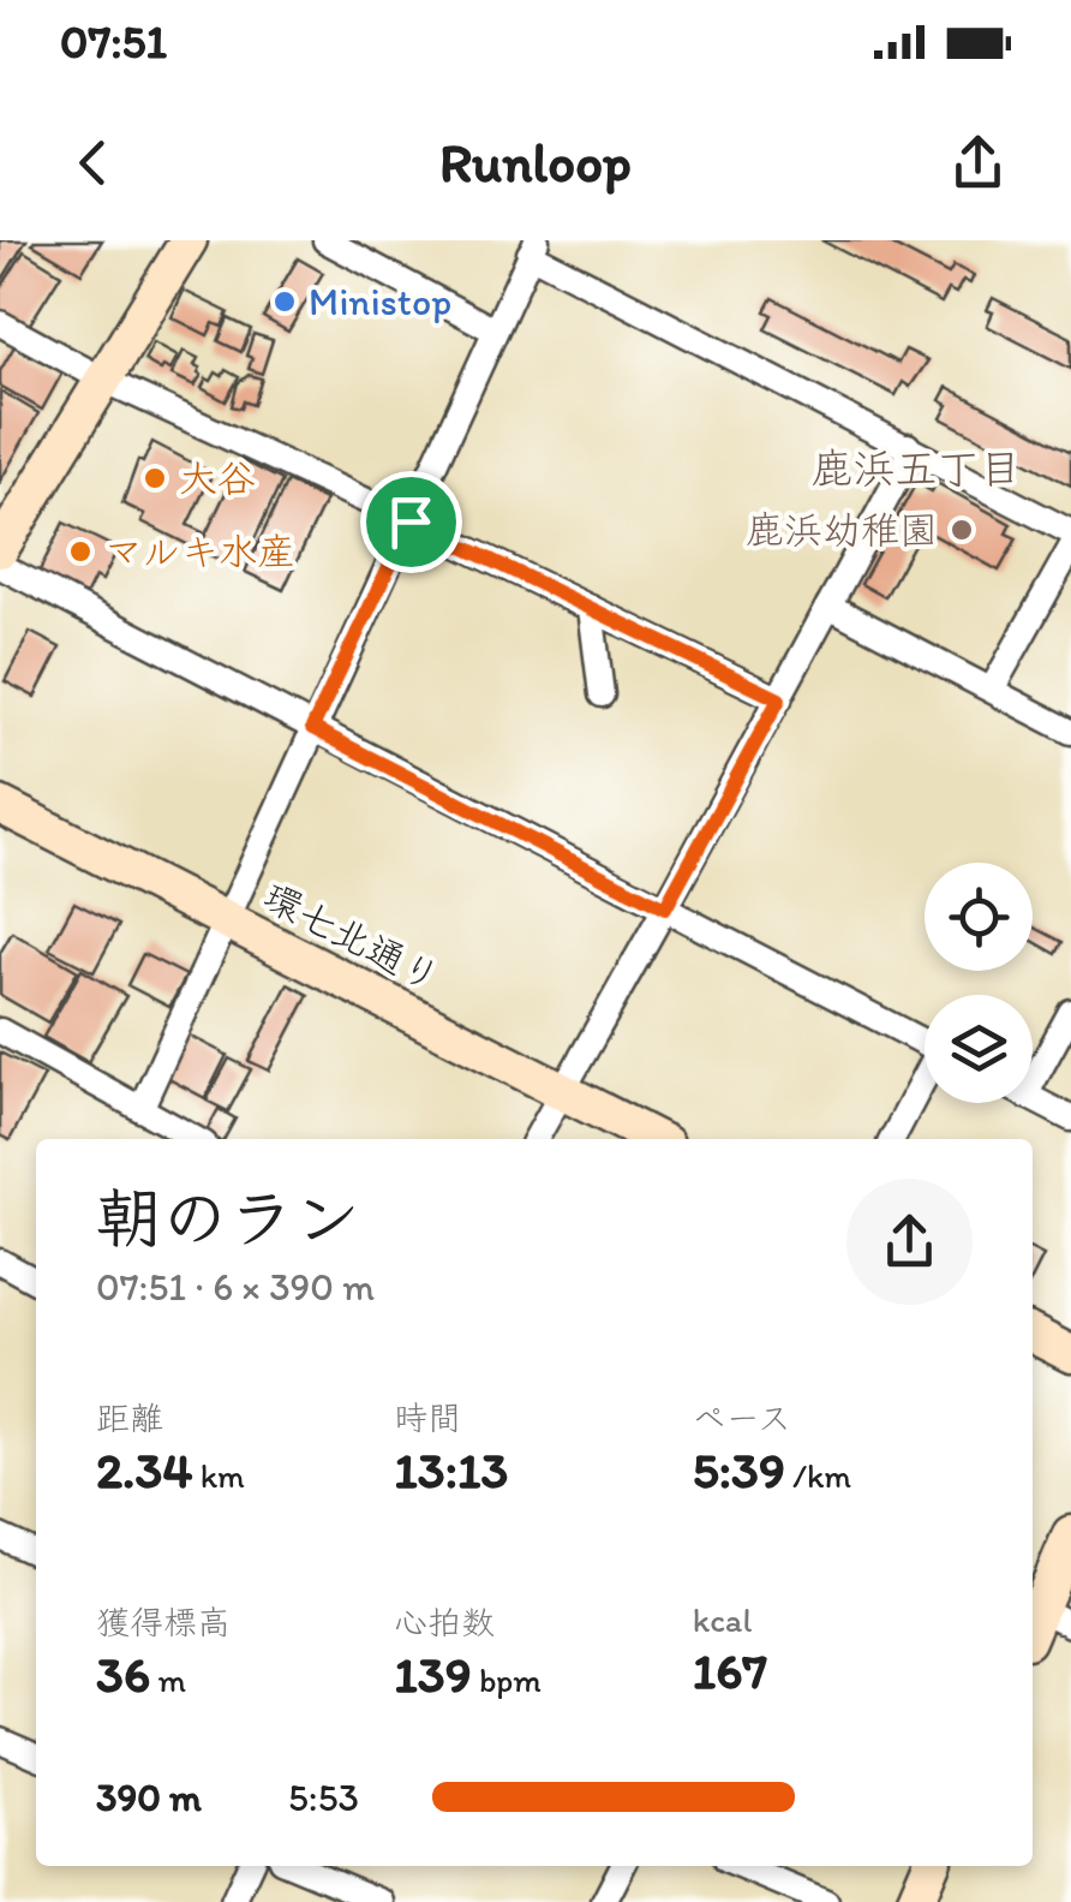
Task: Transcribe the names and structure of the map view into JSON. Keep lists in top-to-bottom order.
{
  "streets": {
    "street": ["環七北通り"]
  },
  "districts": ["鹿浜五丁目"],
  "places": [
    "Ministop",
    "大谷",
    "鹿浜幼稚園",
    "マルキ水産"
  ],
  "page": {
    "status": "07:51",
    "header": "Runloop",
    "heading": ["朝のラン", "07:51 · 6 × 390 m"],
    "stats": [
      ["距離", "2.34 km"],
      ["時間", "13:13"],
      ["ペース", "5:39 /km"],
      ["獲得標高", "36 m"],
      ["心拍数", "139 bpm"],
      ["kcal", "167"]
    ],
    "list": [
      {
        "name": "390 m",
        "note": "5:53"
      }
    ]
  }
}
